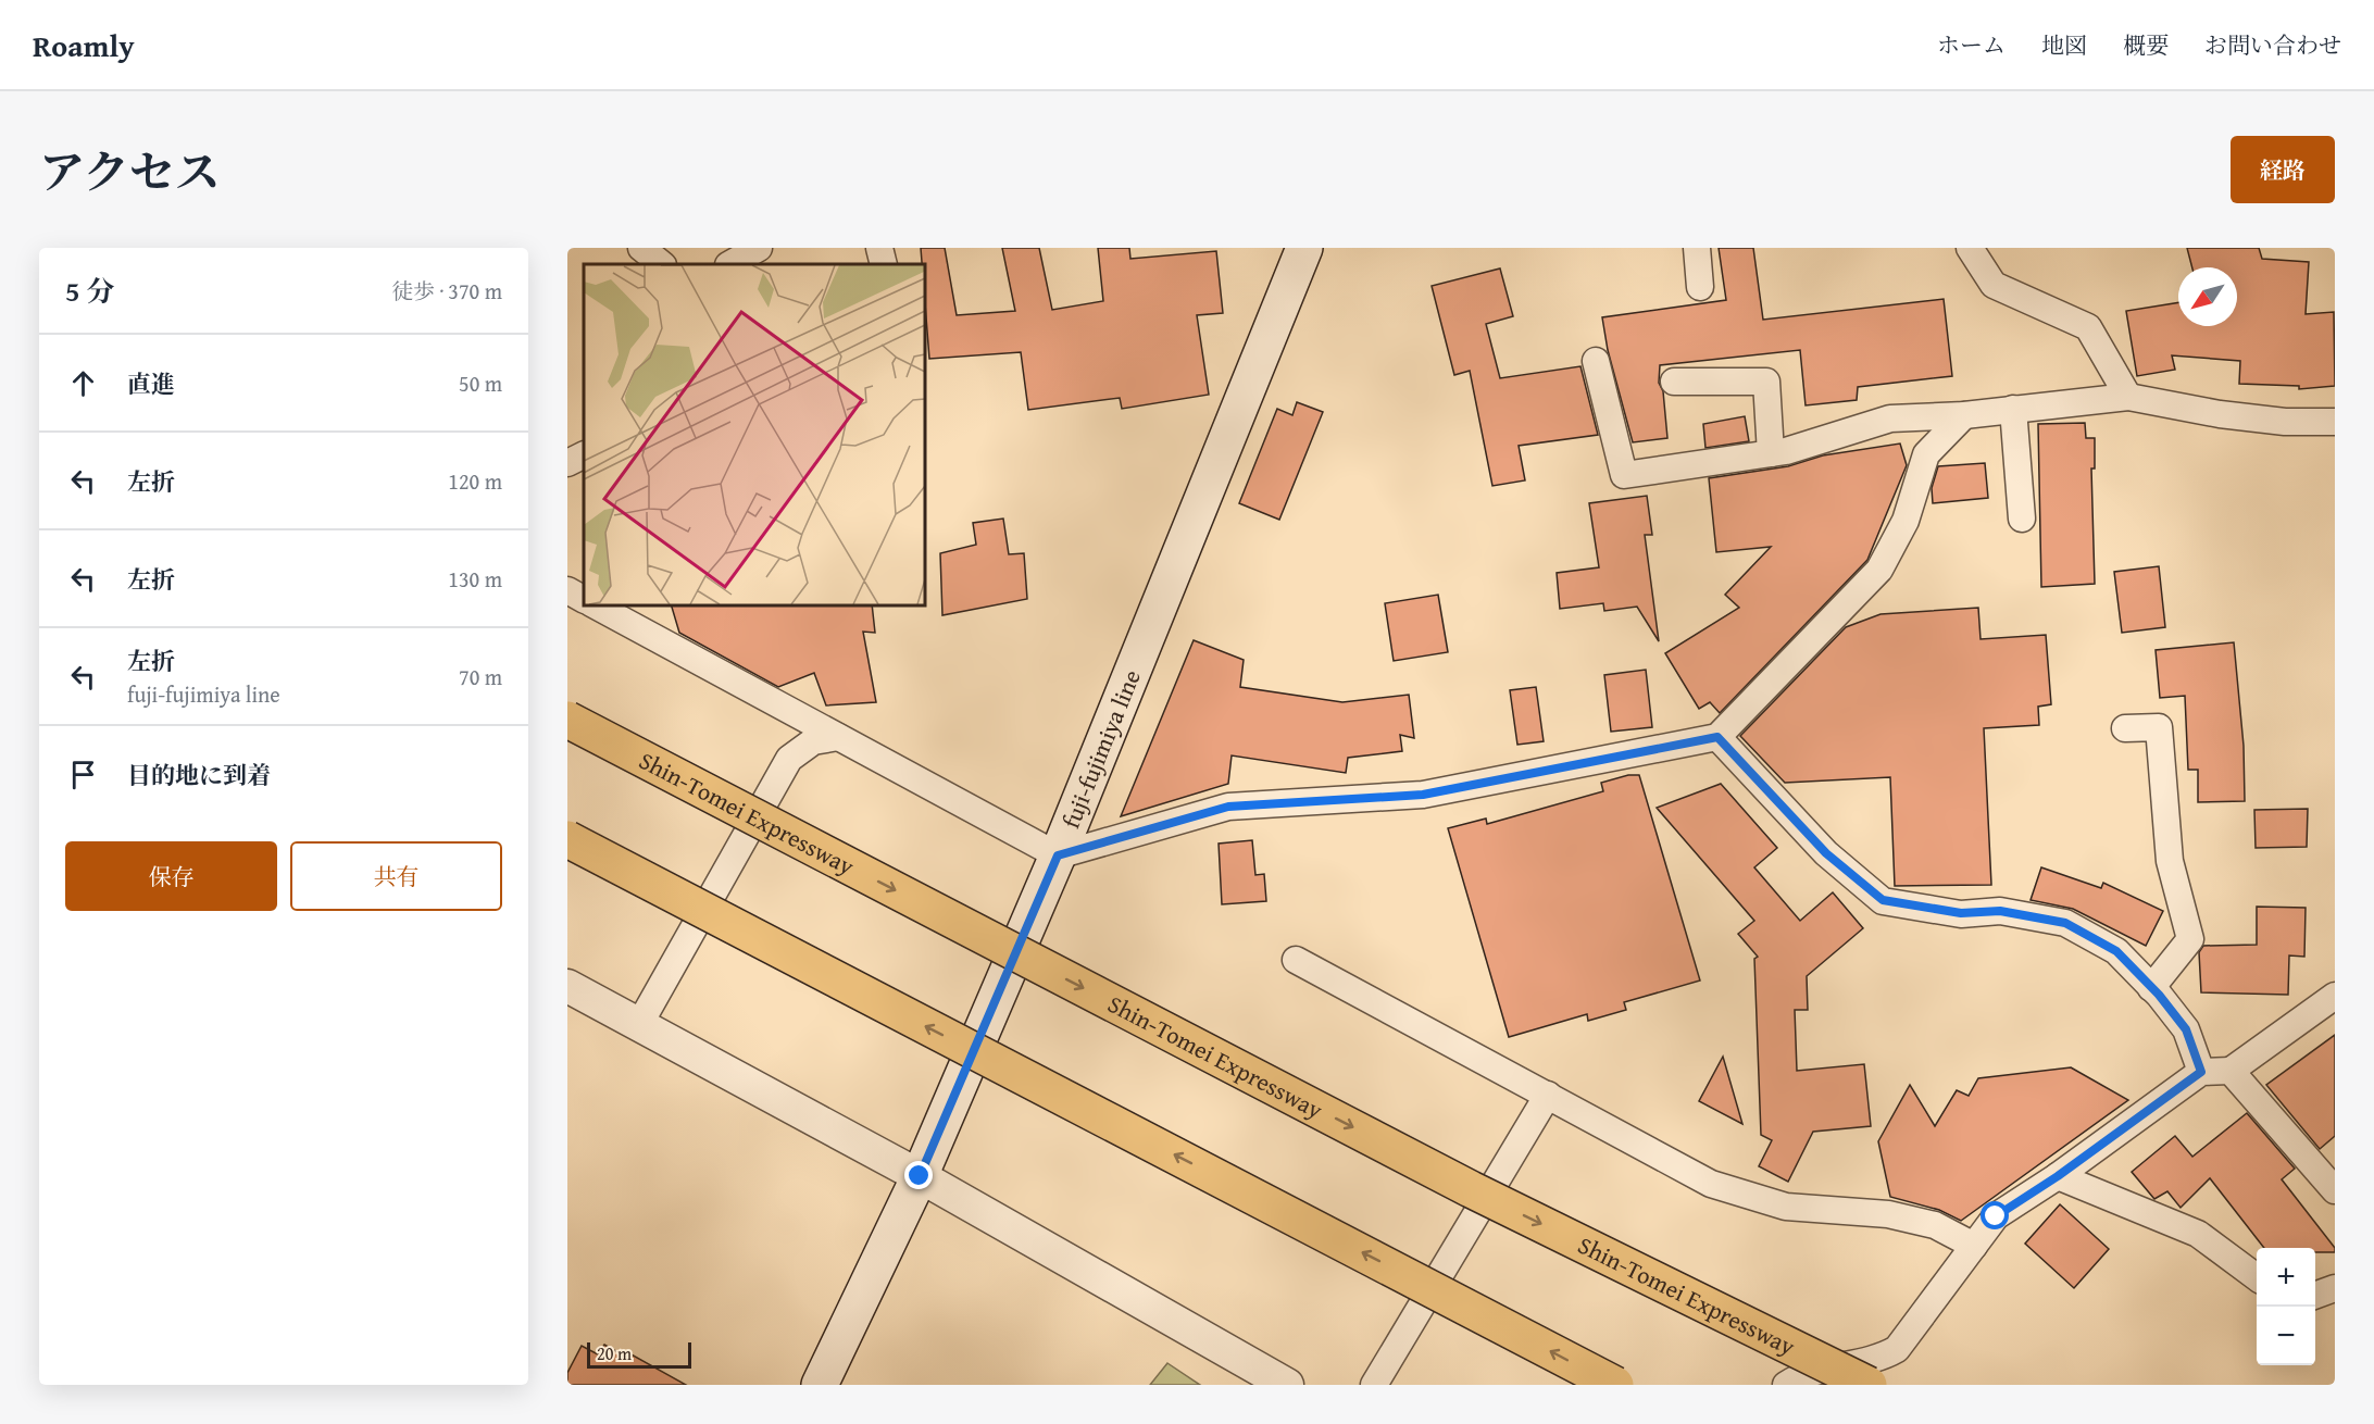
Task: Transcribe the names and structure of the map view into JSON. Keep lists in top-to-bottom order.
{
  "streets": {
    "highway": ["Shin-Tomei Expressway"],
    "main road": ["fuji-fujimiya line"]
  },
  "scale_bar": "20 m",
  "north": "bottom left",
  "page": {
    "header": "Roamly",
    "nav": [
      "ホーム",
      "地図",
      "概要",
      "お問い合わせ"
    ],
    "title": "アクセス",
    "buttons": [
      "経路",
      ["保存", "共有"]
    ],
    "heading": ["5 分", "徒歩 · 370 m"],
    "list": [
      ["直進", "50 m"],
      ["左折", "120 m"],
      ["左折", "130 m"],
      ["左折", "fuji-fujimiya line", "70 m"],
      "目的地に到着"
    ],
    "map_buttons": ["+", "−"],
    "scale": "20 m"
  }
}
